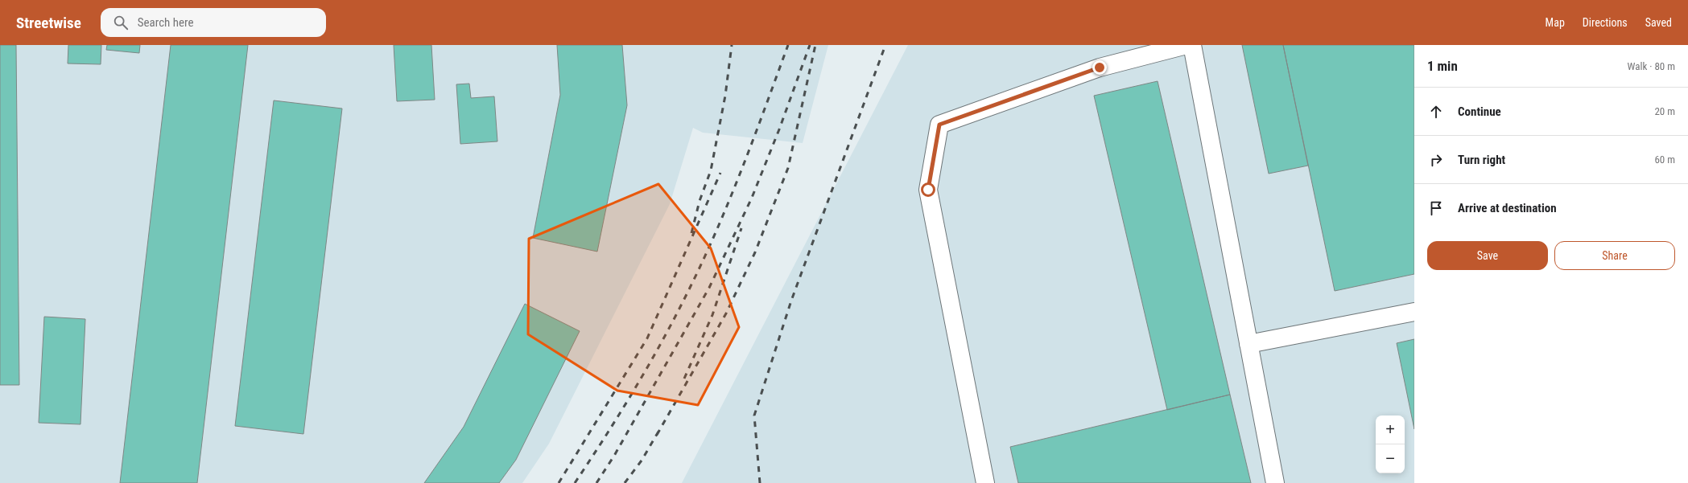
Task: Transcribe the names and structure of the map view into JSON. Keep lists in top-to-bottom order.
{
  "page": {
    "header": "Streetwise",
    "search": "Search here",
    "nav": ["Map", "Directions", "Saved"],
    "heading": ["1 min", "Walk · 80 m"],
    "list": [
      ["Continue", "20 m"],
      ["Turn right", "60 m"],
      "Arrive at destination"
    ],
    "buttons": ["Save", "Share"],
    "map_buttons": ["+", "−"]
  }
}
